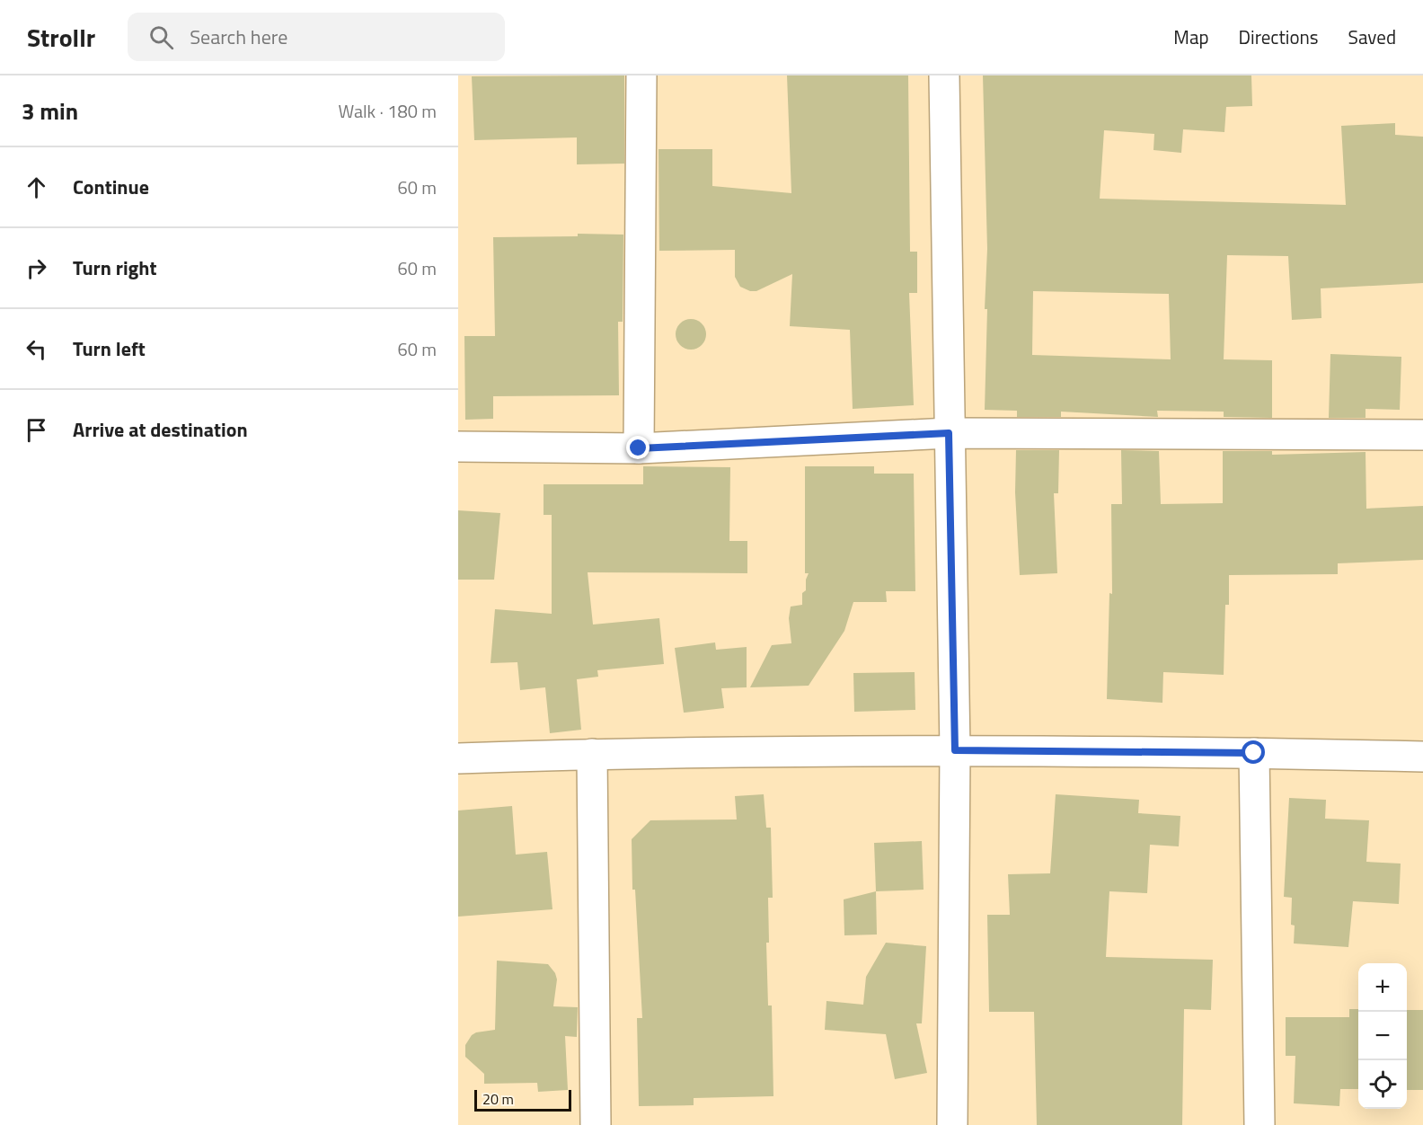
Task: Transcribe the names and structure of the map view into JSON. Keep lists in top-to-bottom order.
{
  "scale_bar": "20 m",
  "page": {
    "header": "Strollr",
    "search": "Search here",
    "nav": ["Map", "Directions", "Saved"],
    "heading": ["3 min", "Walk · 180 m"],
    "list": [
      ["Continue", "60 m"],
      ["Turn right", "60 m"],
      ["Turn left", "60 m"],
      "Arrive at destination"
    ],
    "map_buttons": ["+", "−"],
    "scale": "20 m"
  }
}
